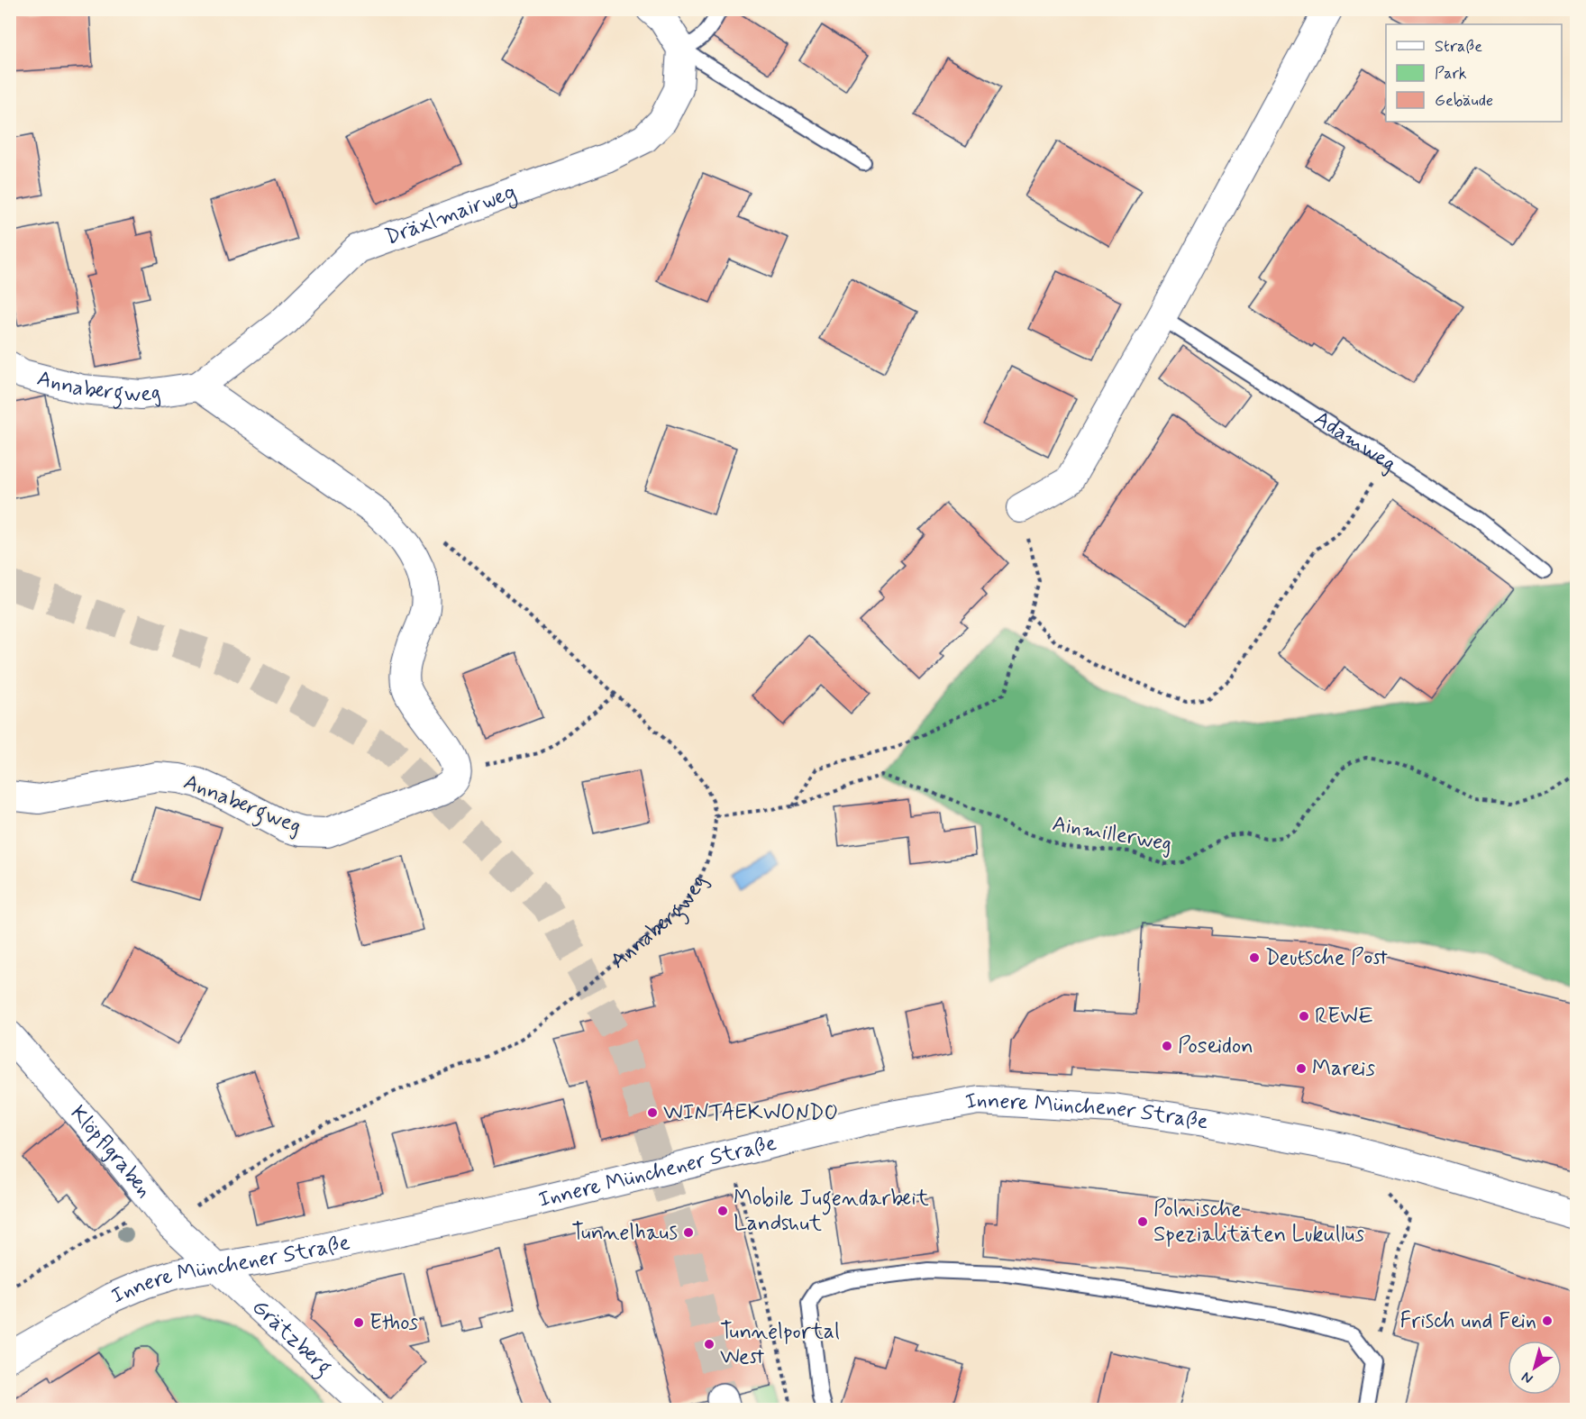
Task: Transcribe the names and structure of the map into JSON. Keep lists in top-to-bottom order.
{
  "streets": {
    "street": [
      "Dräxlmairweg",
      "Annabergweg",
      "Innere Münchener Straße",
      "Klöpflgraben",
      "Grätzberg"
    ],
    "lane": ["Adamweg"],
    "path": ["Ainmillerweg"]
  },
  "crossings": [
    ["Dräxlmairweg", "Annabergweg"],
    ["Annabergweg", "Klöpflgraben"],
    ["Innere Münchener Straße", "Klöpflgraben"],
    ["Innere Münchener Straße", "Grätzberg"],
    ["Klöpflgraben", "Grätzberg"]
  ],
  "places": [
    "Deutsche Post",
    "REWE",
    "Poseidon",
    "Mareis",
    "WINTAEKWONDO",
    "Mobile Jugendarbeit Landshut",
    "Polnische Spezialitäten Lukullus",
    "Tunnelhaus",
    "Frisch und Fein",
    "Ethos",
    "Tunnelportal West"
  ],
  "legend": ["Straße", "Park", "Gebäude"],
  "north": "bottom left"
}
